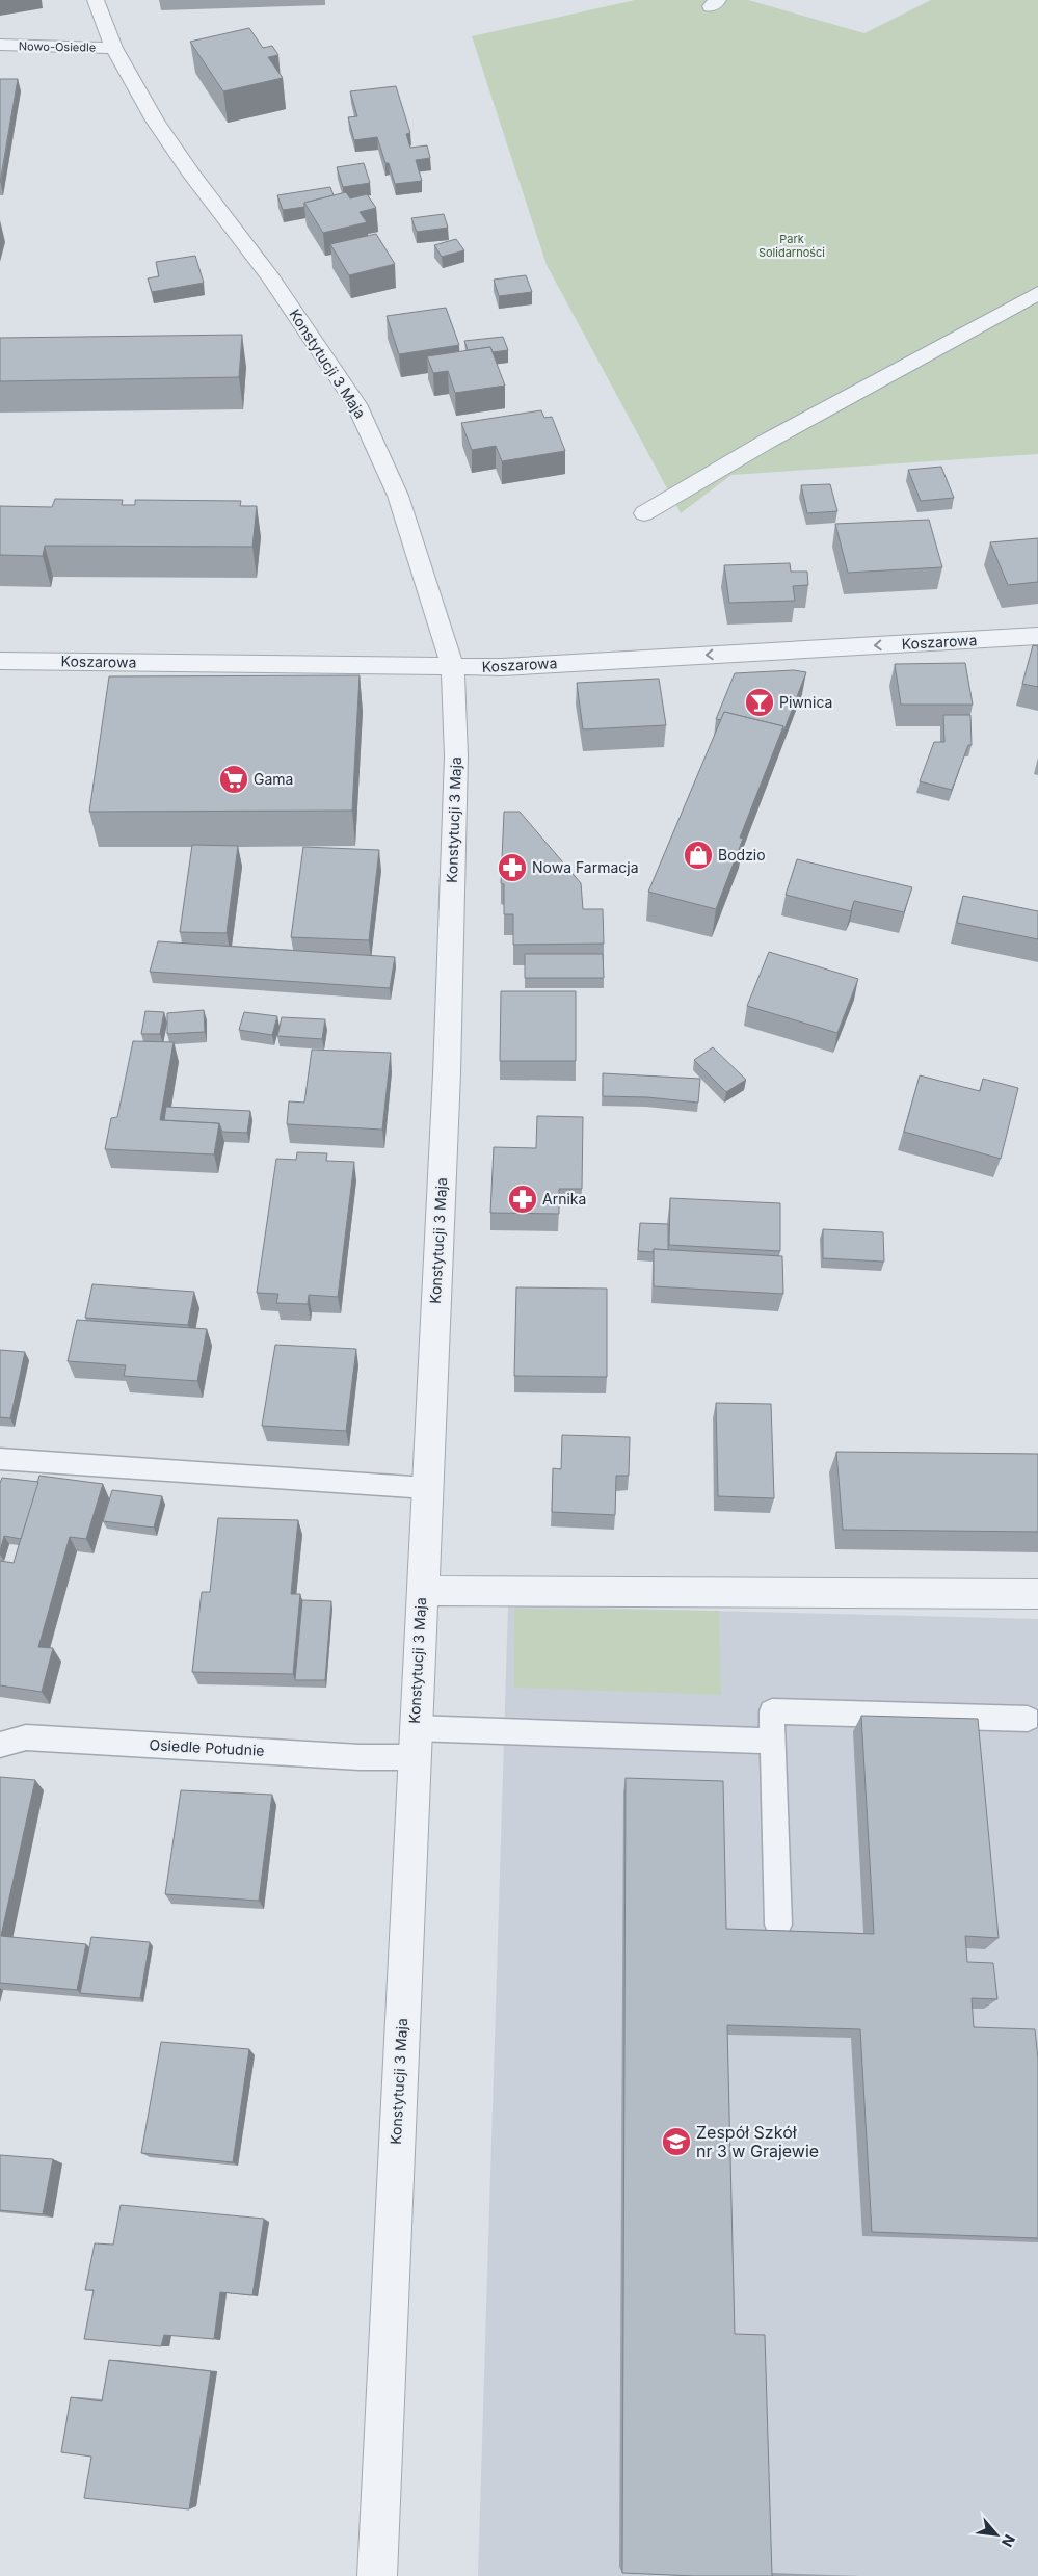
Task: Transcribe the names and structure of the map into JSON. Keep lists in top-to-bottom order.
{
  "streets": {
    "street": ["Nowo-Osiedle", "Konstytucji 3 Maja", "Koszarowa"],
    "lane": ["Osiedle Południe"]
  },
  "crossings": [
    ["Nowo-Osiedle", "Konstytucji 3 Maja"],
    ["Konstytucji 3 Maja", "Koszarowa"],
    ["Konstytucji 3 Maja", "Osiedle Południe"]
  ],
  "one_way": ["Koszarowa"],
  "parks": ["Park Solidarności"],
  "places": {
    "bar": ["Piwnica"],
    "supermarket": ["Gama"],
    "shop": ["Bodzio"],
    "pharmacy": ["Nowa Farmacja", "Arnika"],
    "school or university": ["Zespół Szkół nr 3 w Grajewie"]
  },
  "north": "bottom right"
}
